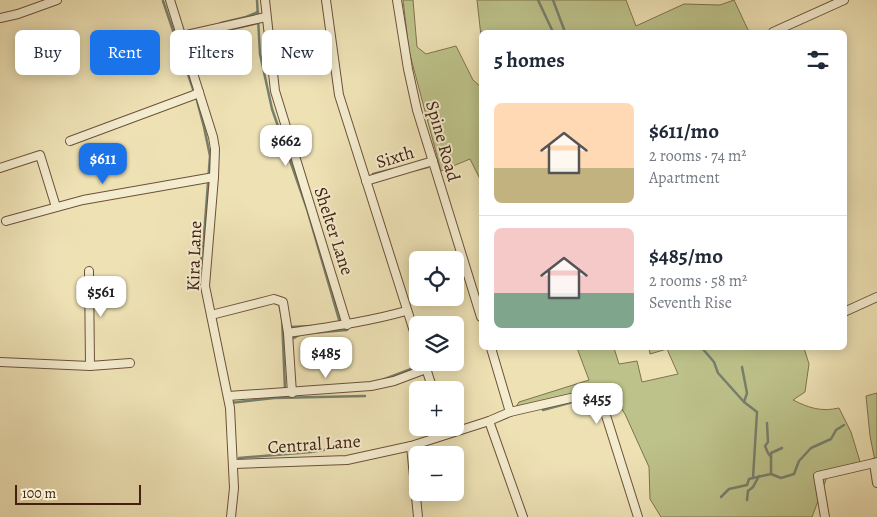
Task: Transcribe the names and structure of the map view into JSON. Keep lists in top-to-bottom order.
{
  "streets": {
    "street": [
      "Spine Road",
      "Sixth",
      "Shelter Lane",
      "Kira Lane",
      "Central Lane"
    ]
  },
  "crossings": [
    ["Spine Road", "Sixth"],
    ["Kira Lane", "Central Lane"]
  ],
  "scale_bar": "100 m",
  "page": {
    "chip": [
      "Buy",
      "Rent",
      "Filters",
      "New"
    ],
    "heading": "5 homes",
    "list": [
      {
        "name": "$611/mo",
        "note": "2 rooms · 74 m² · Apartment"
      },
      {
        "name": "$485/mo",
        "note": "2 rooms · 58 m² · Seventh Rise"
      }
    ],
    "price": [
      "$662",
      "$611",
      "$561",
      "$485",
      "$455"
    ],
    "map_buttons": ["+", "−"],
    "scale": "100 m"
  }
}
